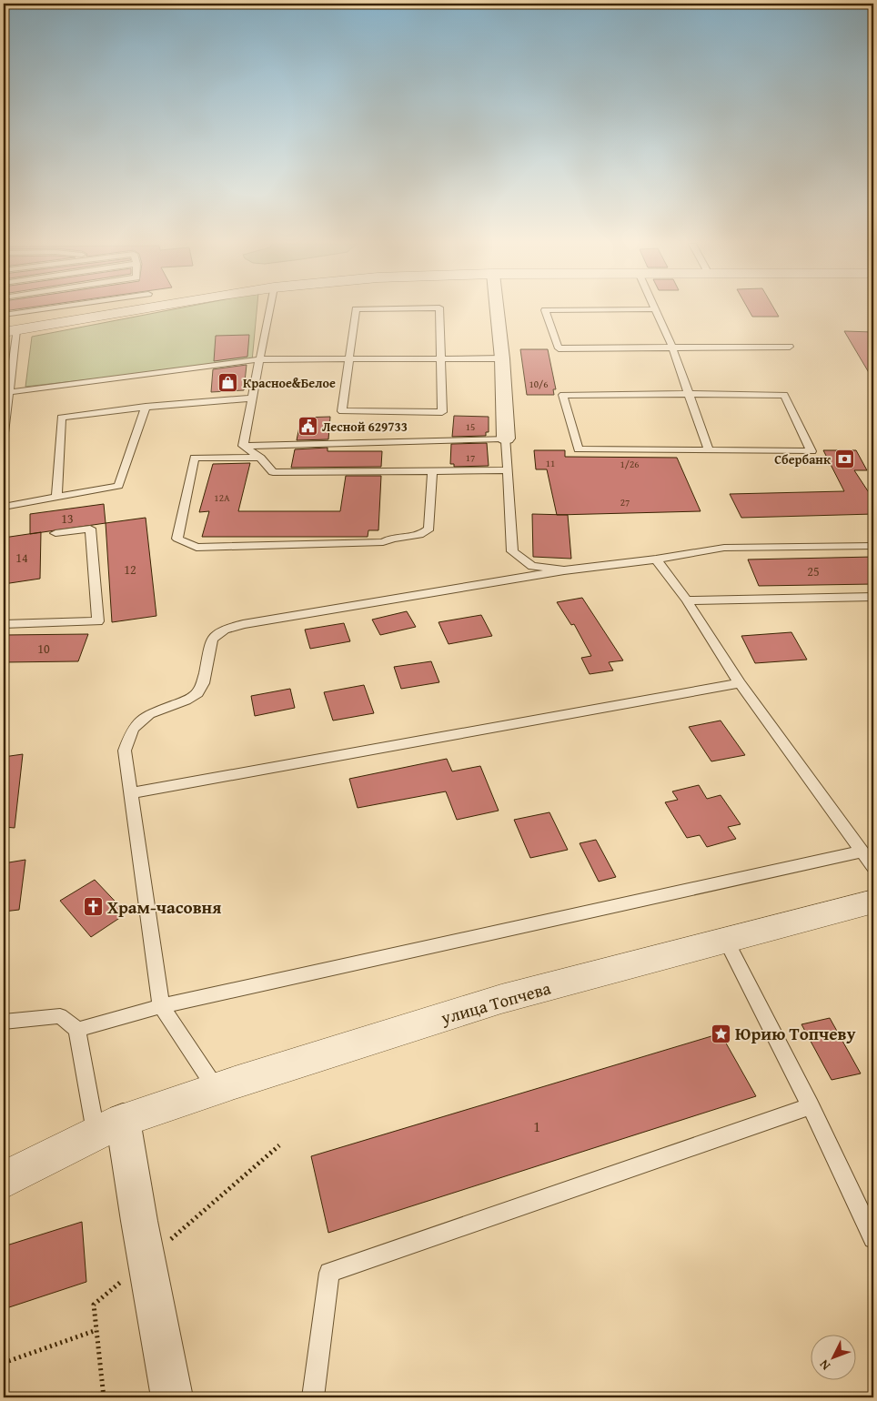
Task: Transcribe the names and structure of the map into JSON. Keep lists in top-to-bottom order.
{
  "streets": {
    "street": ["улица Топчева"]
  },
  "places": {
    "shop": ["Красное&Белое"],
    "public building": ["Лесной 629733"],
    "bank": ["Сбербанк"],
    "church": ["Храм-часовня"],
    "place": ["Юрию Топчеву"]
  },
  "house_numbers": [
    "10/6",
    "15",
    "17",
    "11",
    "1/26",
    "12А",
    "27",
    "13",
    "14",
    "12",
    "25",
    "10",
    "1"
  ],
  "north": "bottom left"
}
